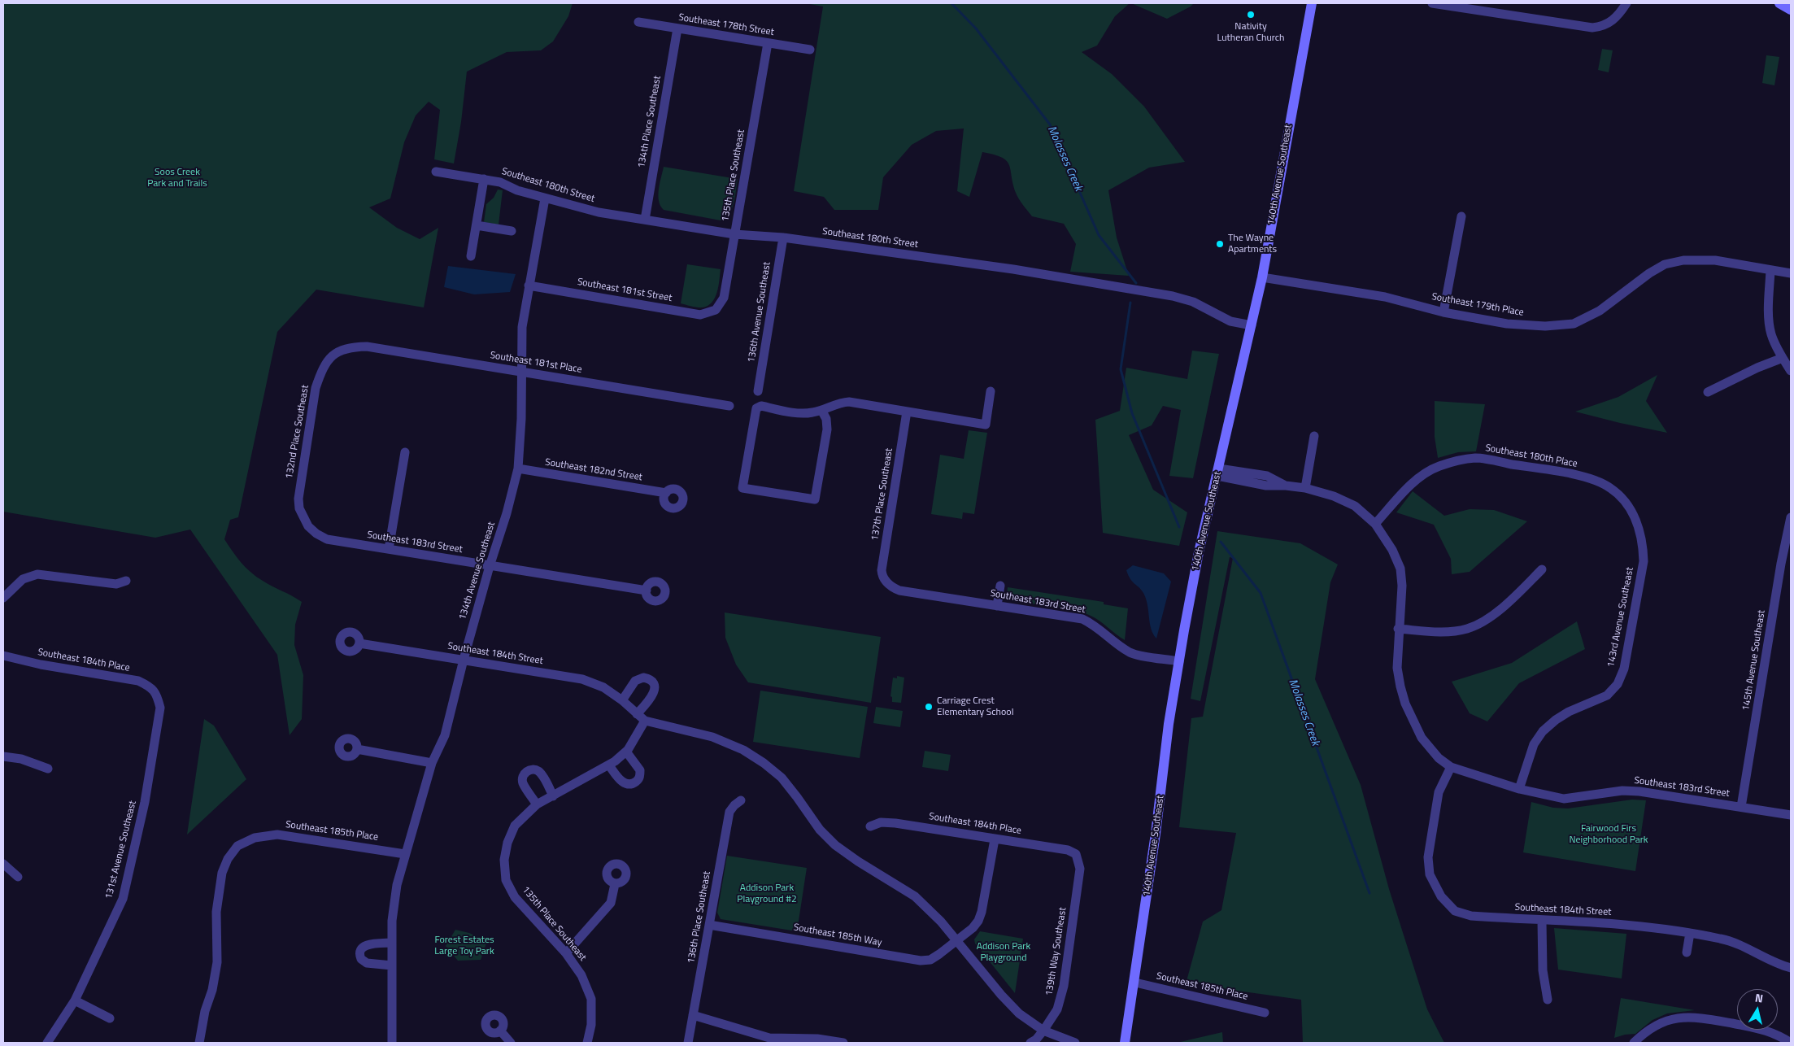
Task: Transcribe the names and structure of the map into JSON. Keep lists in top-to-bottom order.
{
  "streets": {
    "main road": ["140th Avenue Southeast"],
    "street": [
      "Southeast 178th Street",
      "134th Place Southeast",
      "135th Place Southeast",
      "Southeast 180th Street",
      "Southeast 181st Street",
      "Southeast 179th Place",
      "136th Avenue Southeast",
      "Southeast 181st Place",
      "132nd Place Southeast",
      "Southeast 180th Place",
      "Southeast 182nd Street",
      "137th Place Southeast",
      "Southeast 183rd Street",
      "134th Avenue Southeast",
      "143rd Avenue Southeast",
      "Southeast 184th Street",
      "Southeast 184th Place",
      "145th Avenue Southeast",
      "Southeast 185th Place",
      "131st Avenue Southeast",
      "136th Place Southeast",
      "Southeast 185th Way",
      "139th Way Southeast"
    ]
  },
  "crossings": [
    ["Southeast 178th Street", "134th Place Southeast"],
    ["Southeast 178th Street", "135th Place Southeast"],
    ["134th Place Southeast", "Southeast 180th Street"],
    ["140th Avenue Southeast", "Southeast 180th Street"],
    ["140th Avenue Southeast", "Southeast 179th Place"],
    ["140th Avenue Southeast", "Southeast 183rd Street"],
    ["140th Avenue Southeast", "Southeast 185th Place"],
    ["135th Place Southeast", "Southeast 180th Street"],
    ["135th Place Southeast", "Southeast 181st Street"],
    ["135th Place Southeast", "Southeast 184th Street"],
    ["Southeast 180th Street", "136th Avenue Southeast"],
    ["Southeast 180th Street", "134th Avenue Southeast"],
    ["Southeast 181st Street", "134th Avenue Southeast"],
    ["Southeast 181st Place", "132nd Place Southeast"],
    ["Southeast 181st Place", "134th Avenue Southeast"],
    ["132nd Place Southeast", "Southeast 183rd Street"],
    ["Southeast 180th Place", "143rd Avenue Southeast"],
    ["Southeast 182nd Street", "134th Avenue Southeast"],
    ["137th Place Southeast", "Southeast 183rd Street"],
    ["Southeast 183rd Street", "134th Avenue Southeast"],
    ["Southeast 183rd Street", "143rd Avenue Southeast"],
    ["Southeast 183rd Street", "Southeast 184th Street"],
    ["Southeast 183rd Street", "145th Avenue Southeast"],
    ["134th Avenue Southeast", "Southeast 184th Street"],
    ["134th Avenue Southeast", "Southeast 185th Place"],
    ["Southeast 184th Street", "Southeast 185th Way"],
    ["Southeast 184th Street", "139th Way Southeast"],
    ["Southeast 184th Place", "131st Avenue Southeast"],
    ["Southeast 184th Place", "Southeast 185th Way"],
    ["Southeast 184th Place", "139th Way Southeast"],
    ["136th Place Southeast", "Southeast 185th Way"]
  ],
  "water": ["Molasses Creek"],
  "parks": [
    "Soos Creek Park and Trails",
    "Fairwood Firs Neighborhood Park",
    "Addison Park Playground #2",
    "Forest Estates Large Toy Park",
    "Addison Park Playground"
  ],
  "places": ["Nativity Lutheran Church", "The Wayne Apartments", "Carriage Crest Elementary School"],
  "north": "top"
}
